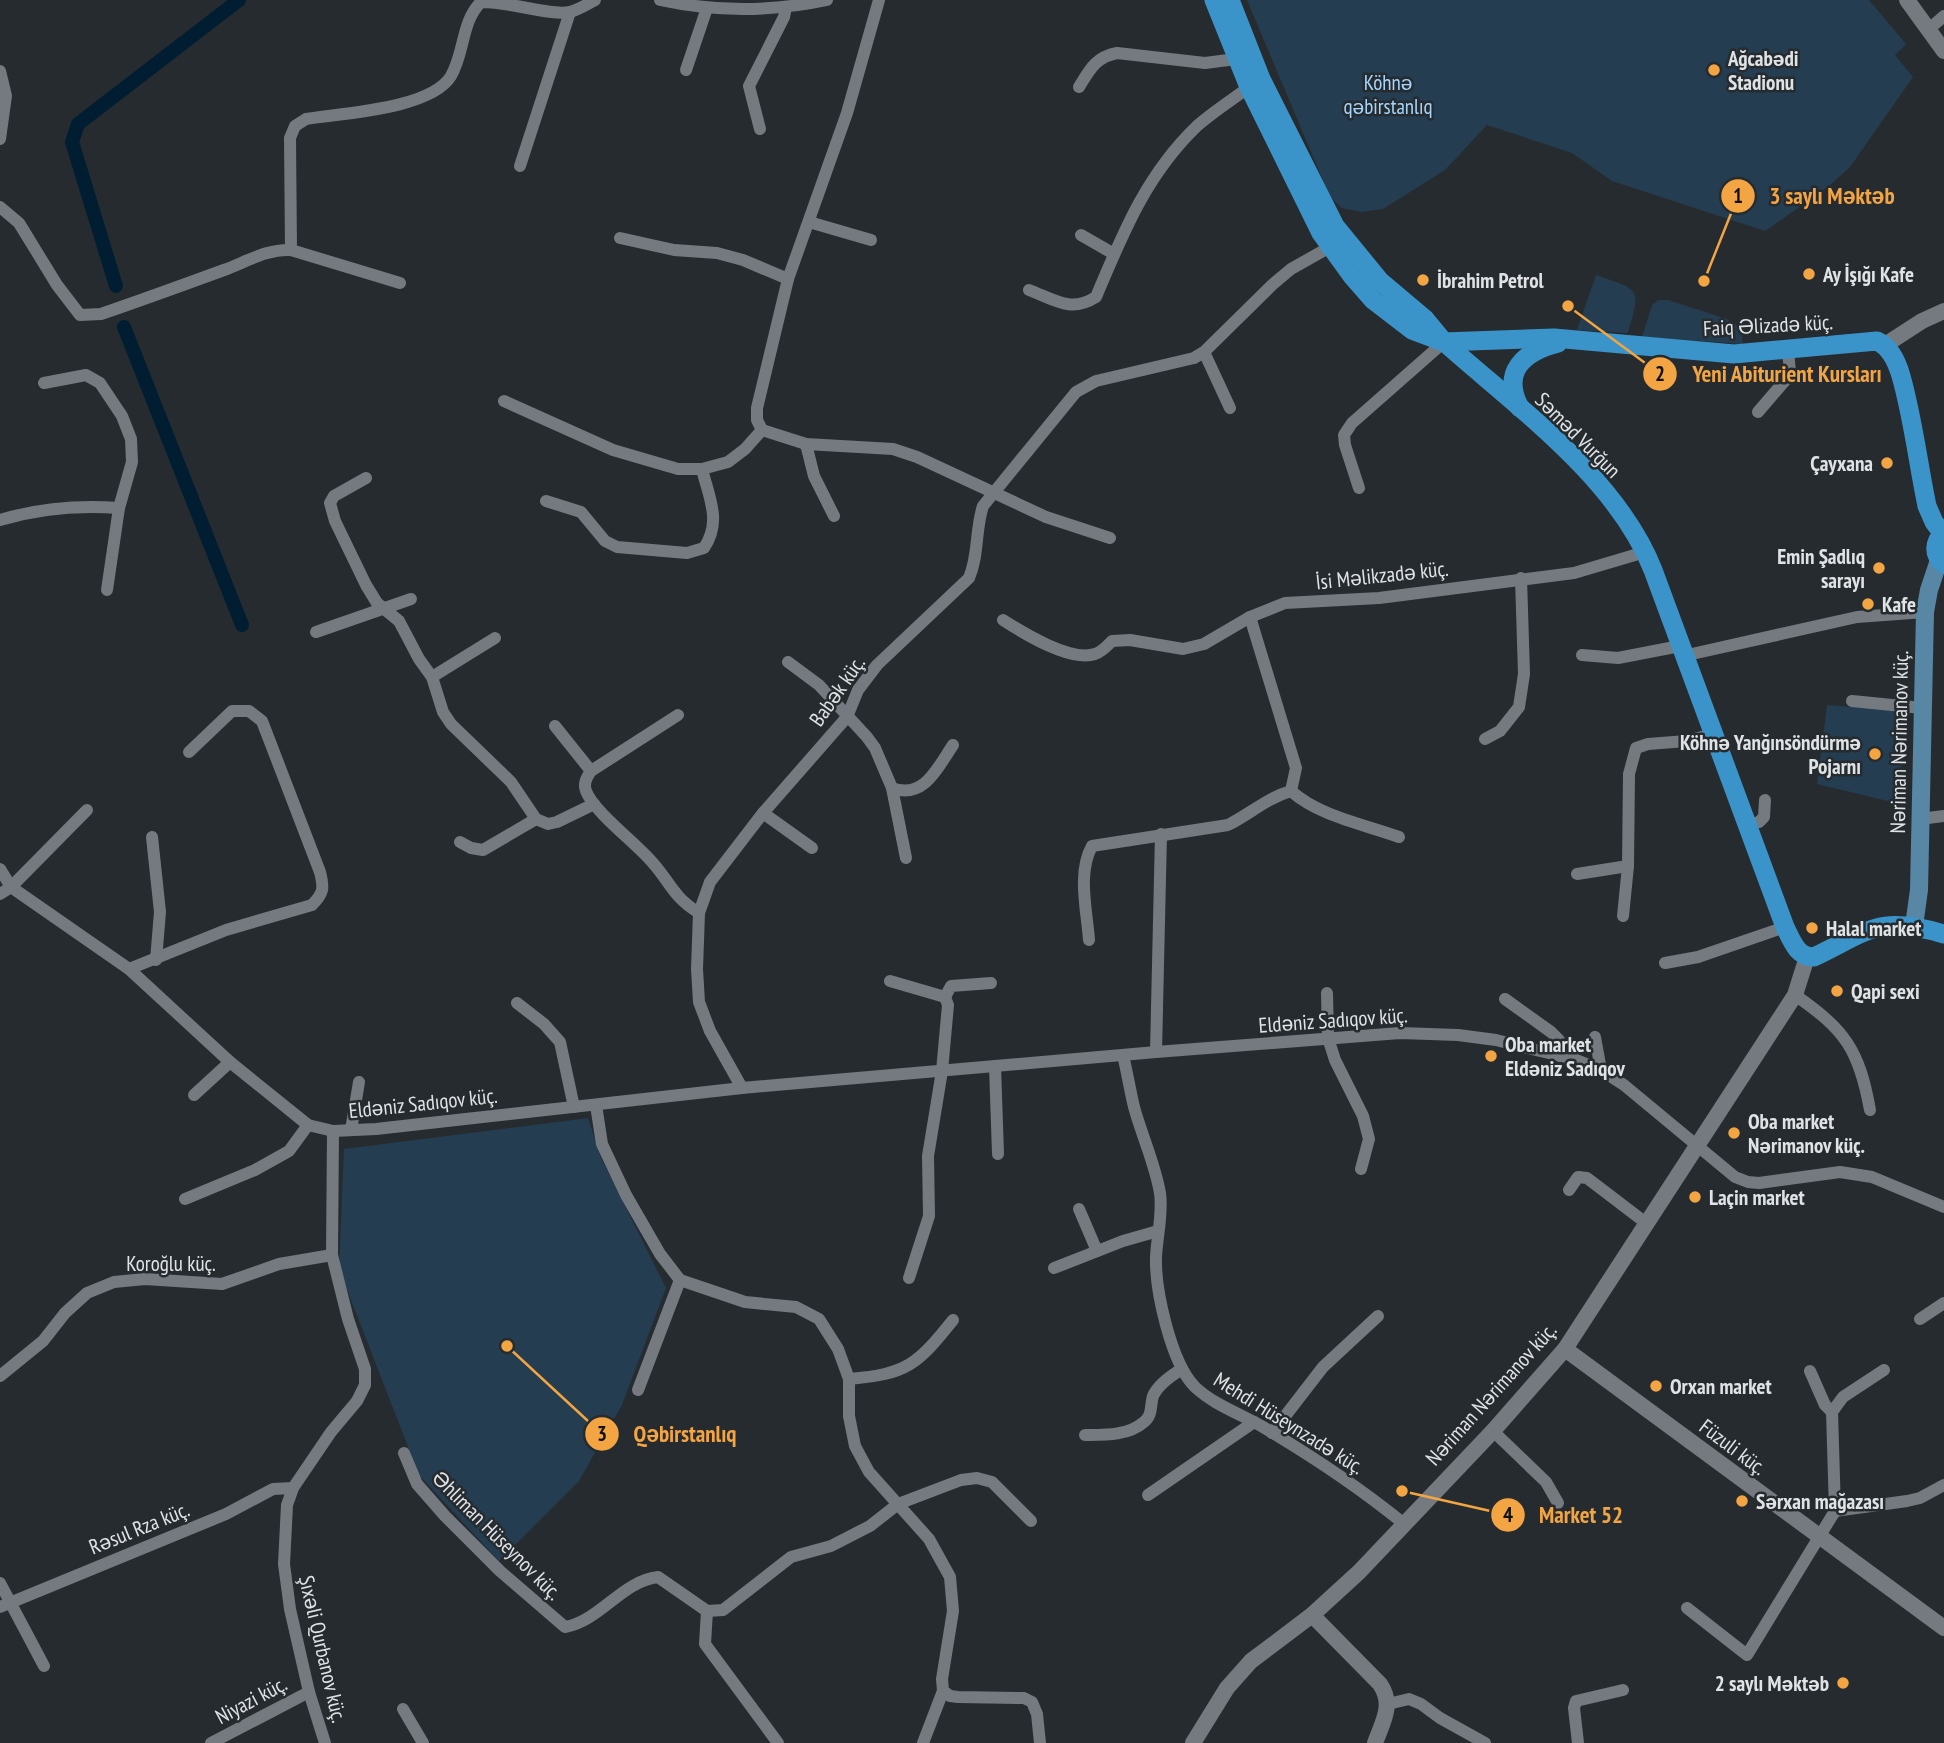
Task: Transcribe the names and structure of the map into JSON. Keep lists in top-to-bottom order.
{
  "streets": {
    "main road": ["Faiq Əlizadə küç.", "Səməd Vurğun", "Nəriman Nərimanov küç."],
    "street": [
      "İsi Məlikzadə küç.",
      "Babək küç.",
      "Eldəniz Sadıqov küç.",
      "Koroğlu küç.",
      "Mehdi Hüseynzadə küç.",
      "Füzuli küç.",
      "Rəsul Rza küç.",
      "Əhliman Hüseynov küç.",
      "Şıxəli Qurbanov küç.",
      "Niyazi küç."
    ]
  },
  "crossings": [
    ["Faiq Əlizadə küç.", "Səməd Vurğun"],
    ["Səməd Vurğun", "İsi Məlikzadə küç."],
    ["Səməd Vurğun", "Nəriman Nərimanov küç."],
    ["Babək küç.", "Eldəniz Sadıqov küç."],
    ["Nəriman Nərimanov küç.", "Eldəniz Sadıqov küç."],
    ["Nəriman Nərimanov küç.", "Mehdi Hüseynzadə küç."],
    ["Nəriman Nərimanov küç.", "Füzuli küç."],
    ["Eldəniz Sadıqov küç.", "Mehdi Hüseynzadə küç."],
    ["Eldəniz Sadıqov küç.", "Şıxəli Qurbanov küç."],
    ["Koroğlu küç.", "Şıxəli Qurbanov küç."],
    ["Rəsul Rza küç.", "Şıxəli Qurbanov küç."],
    ["Şıxəli Qurbanov küç.", "Niyazi küç."]
  ],
  "parks": ["Köhnə qəbirstanlıq"],
  "places": [
    "Ağcabədi Stadionu",
    "Ay İşığı Kafe",
    "İbrahim Petrol",
    "3 saylı Məktəb",
    "Yeni Abiturient Kursları",
    "Çayxana",
    "Emin Şadlıq sarayı",
    "Kafe",
    "Köhnə Yanğınsöndürmə Pojarnı",
    "Halal market",
    "Qapi sexi",
    "Oba market Eldəniz Sadıqov",
    "Oba market Nərimanov küç.",
    "Laçin market",
    "Qəbirstanlıq",
    "Orxan market",
    "Market 52",
    "Sərxan mağazası",
    "2 saylı Məktəb"
  ]
}
